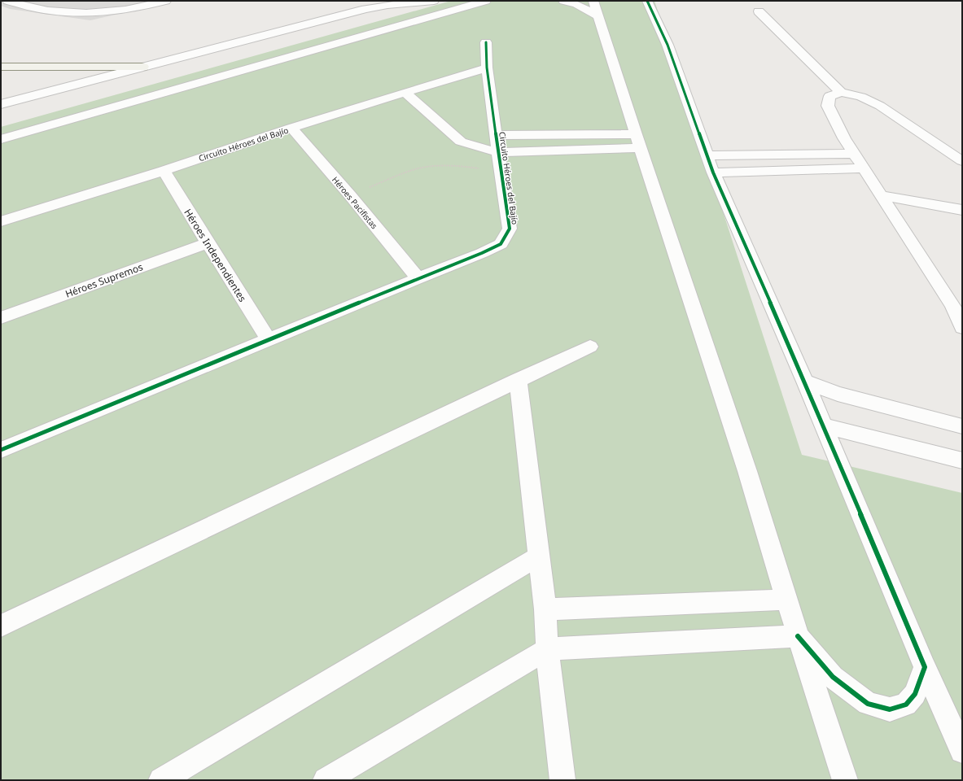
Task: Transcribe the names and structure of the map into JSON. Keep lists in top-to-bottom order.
{
  "streets": {
    "street": [
      "Circuito Héroes del Bajío",
      "Héroes Pacifistas",
      "Héroes Independientes",
      "Héroes Supremos"
    ]
  },
  "crossings": [
    ["Circuito Héroes del Bajío", "Héroes Pacifistas"],
    ["Circuito Héroes del Bajío", "Héroes Independientes"],
    ["Héroes Independientes", "Héroes Supremos"]
  ]
}
